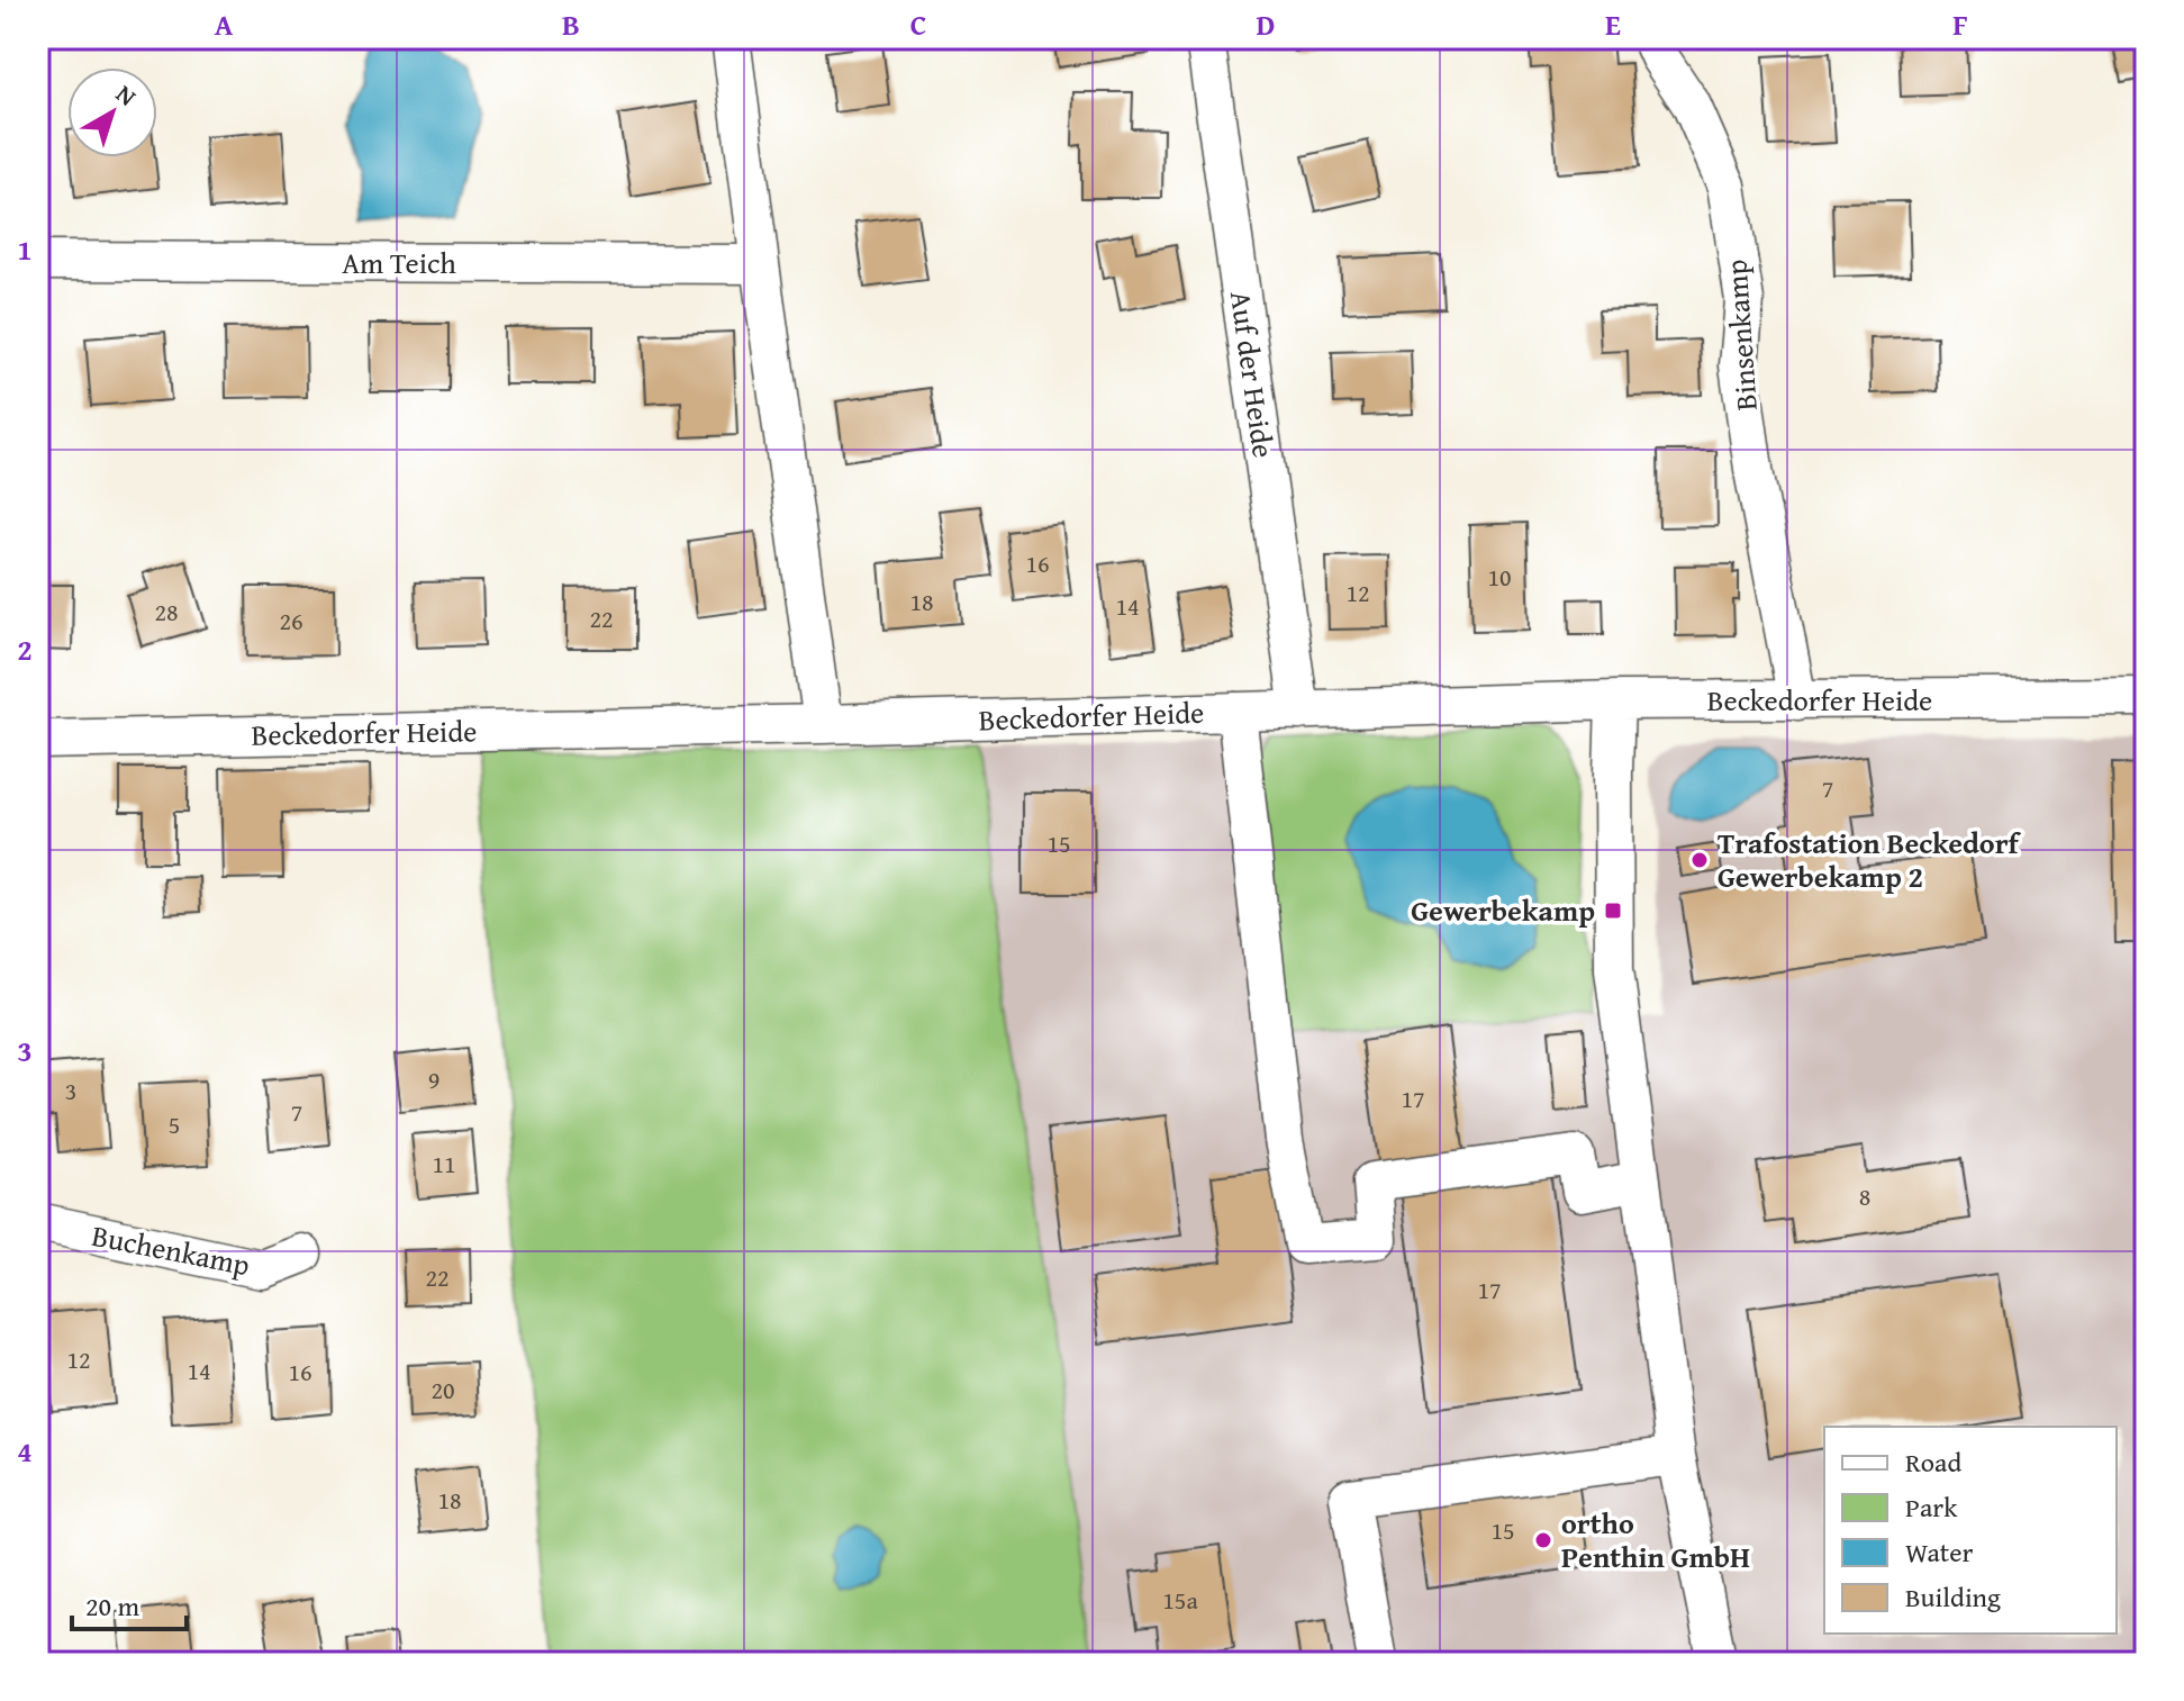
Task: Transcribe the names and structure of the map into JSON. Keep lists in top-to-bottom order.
{
  "streets": {
    "street": [
      "Am Teich",
      "Binsenkamp",
      "Auf der Heide",
      "Beckedorfer Heide",
      "Buchenkamp"
    ]
  },
  "crossings": [
    ["Binsenkamp", "Beckedorfer Heide"],
    ["Auf der Heide", "Beckedorfer Heide"]
  ],
  "places": {
    "other": ["Trafostation Beckedorf Gewerbekamp 2", "ortho Penthin GmbH"],
    "transit": ["Gewerbekamp"]
  },
  "house_numbers": [
    "16",
    "10",
    "12",
    "18",
    "14",
    "28",
    "22",
    "26",
    "7",
    "15",
    "9",
    "3",
    "17",
    "7",
    "5",
    "11",
    "8",
    "22",
    "17",
    "12",
    "14",
    "16",
    "20",
    "18",
    "15",
    "15a"
  ],
  "legend": [
    "Road",
    "Park",
    "Water",
    "Building"
  ],
  "scale_bar": "20 m",
  "north": "top right",
  "grid": {
    "columns": [
      "A",
      "B",
      "C",
      "D",
      "E",
      "F"
    ],
    "rows": [
      "1",
      "2",
      "3",
      "4"
    ]
  }
}
